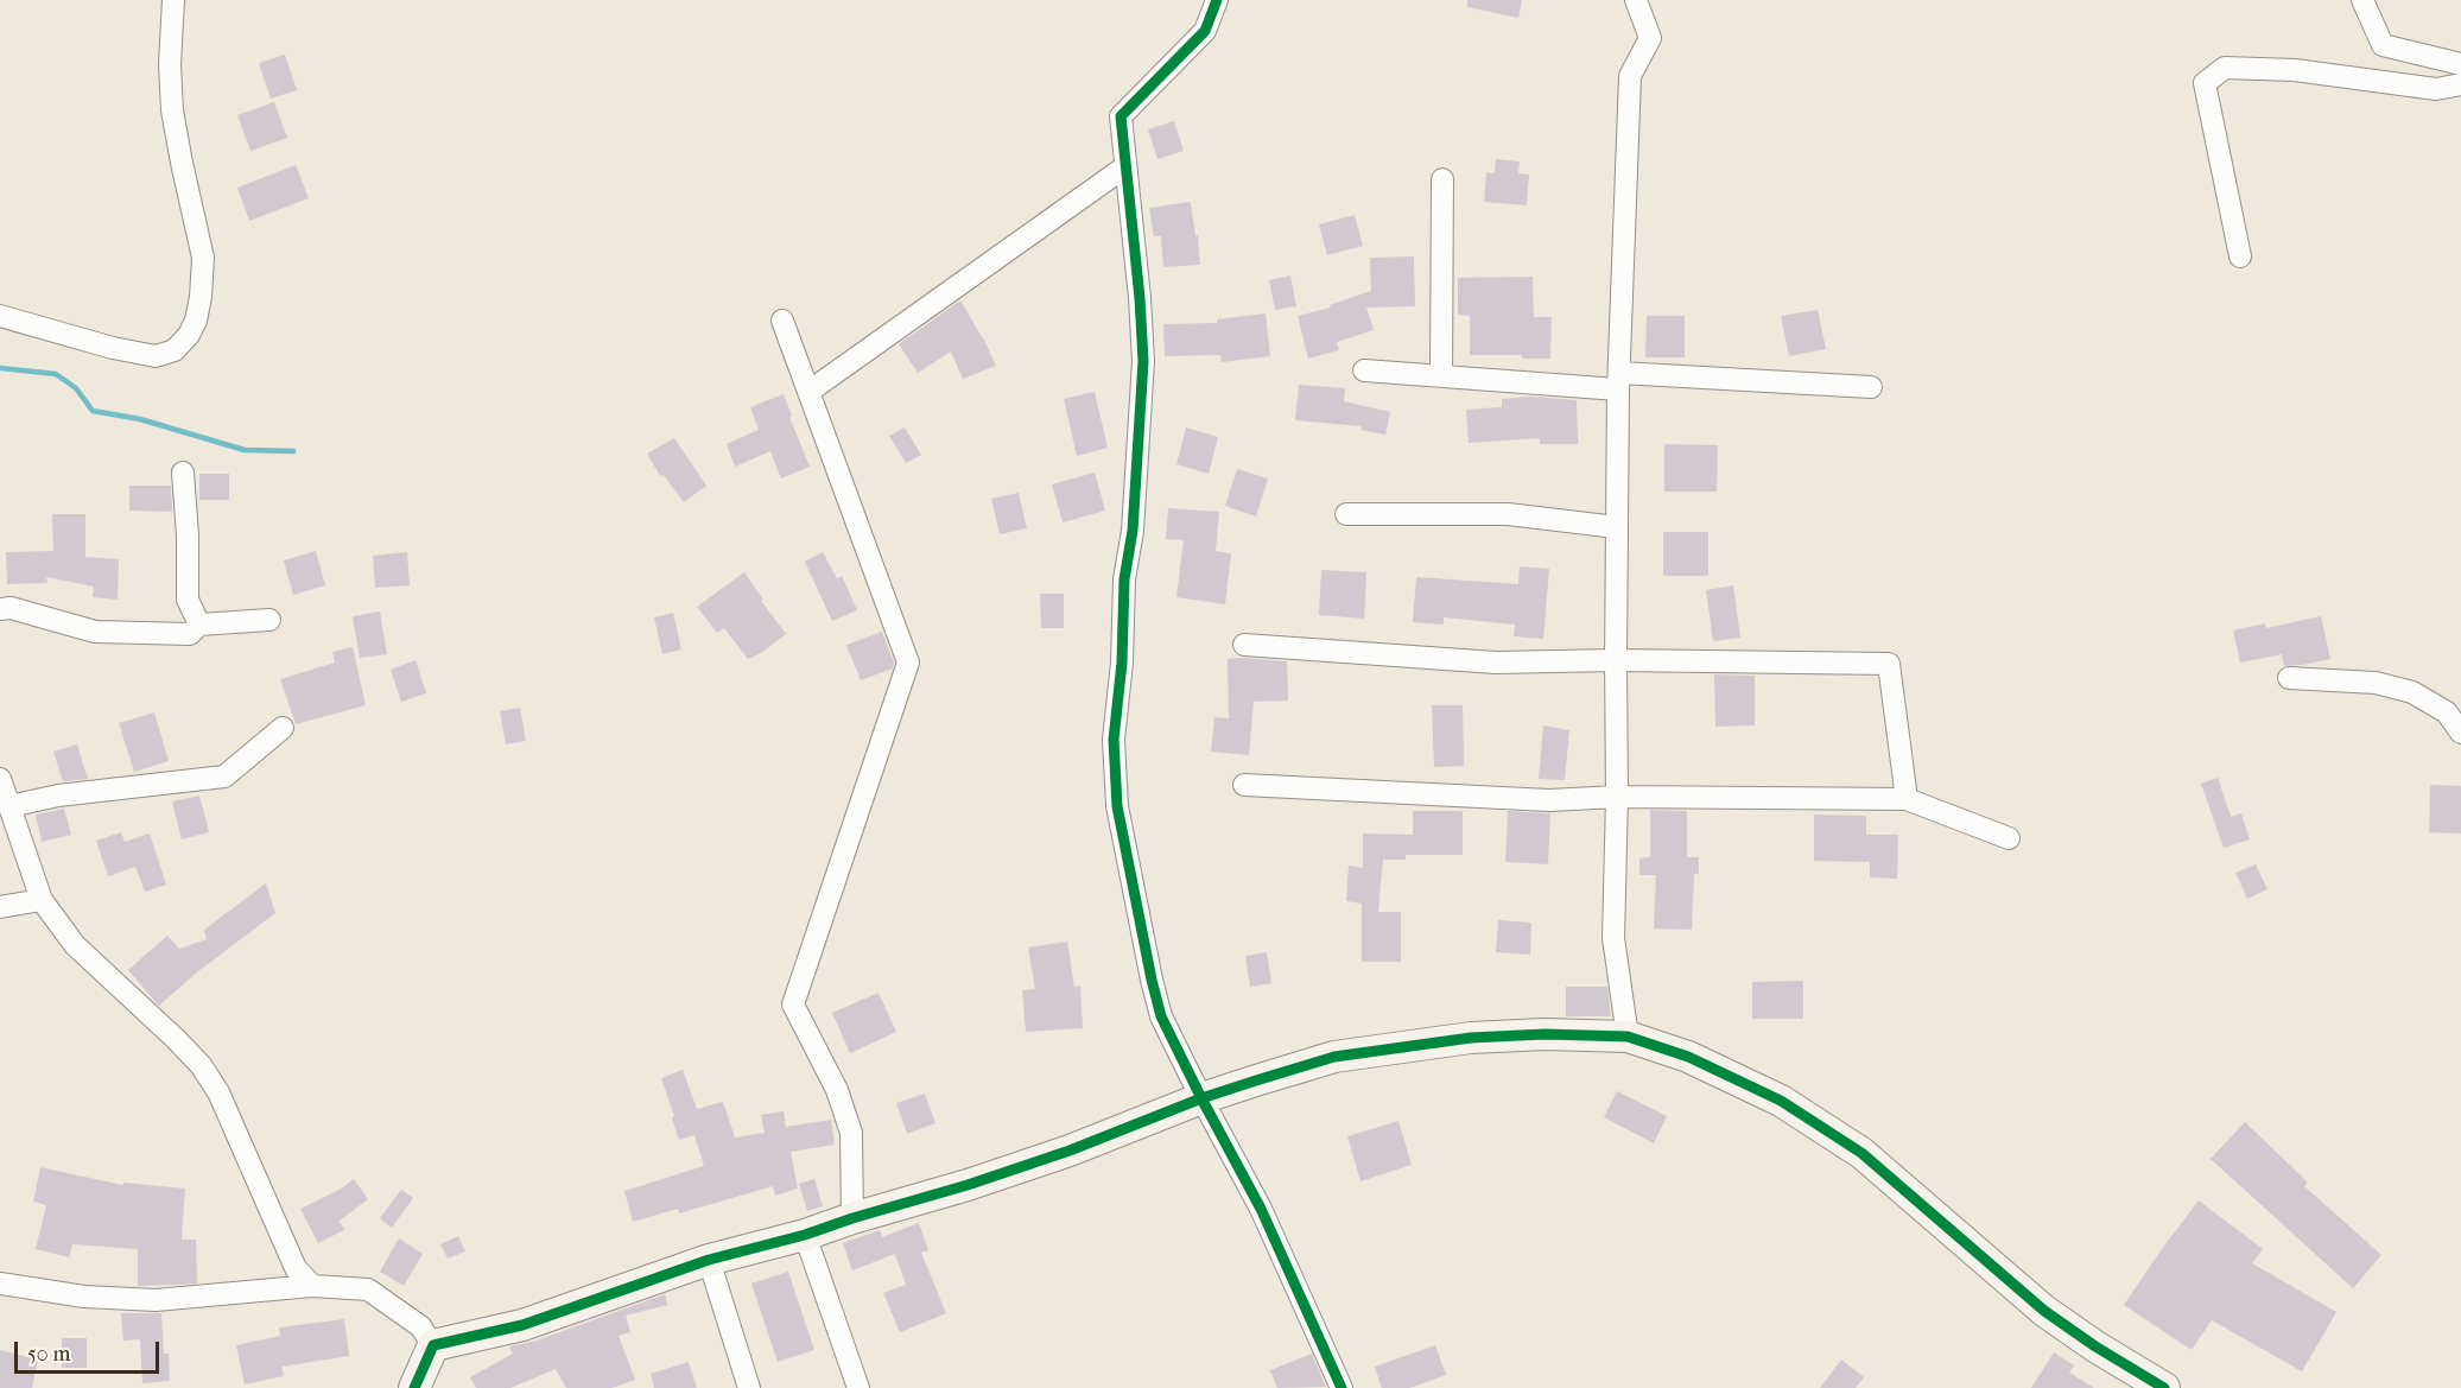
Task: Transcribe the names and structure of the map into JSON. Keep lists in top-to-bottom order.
{
  "scale_bar": "50 m"
}
